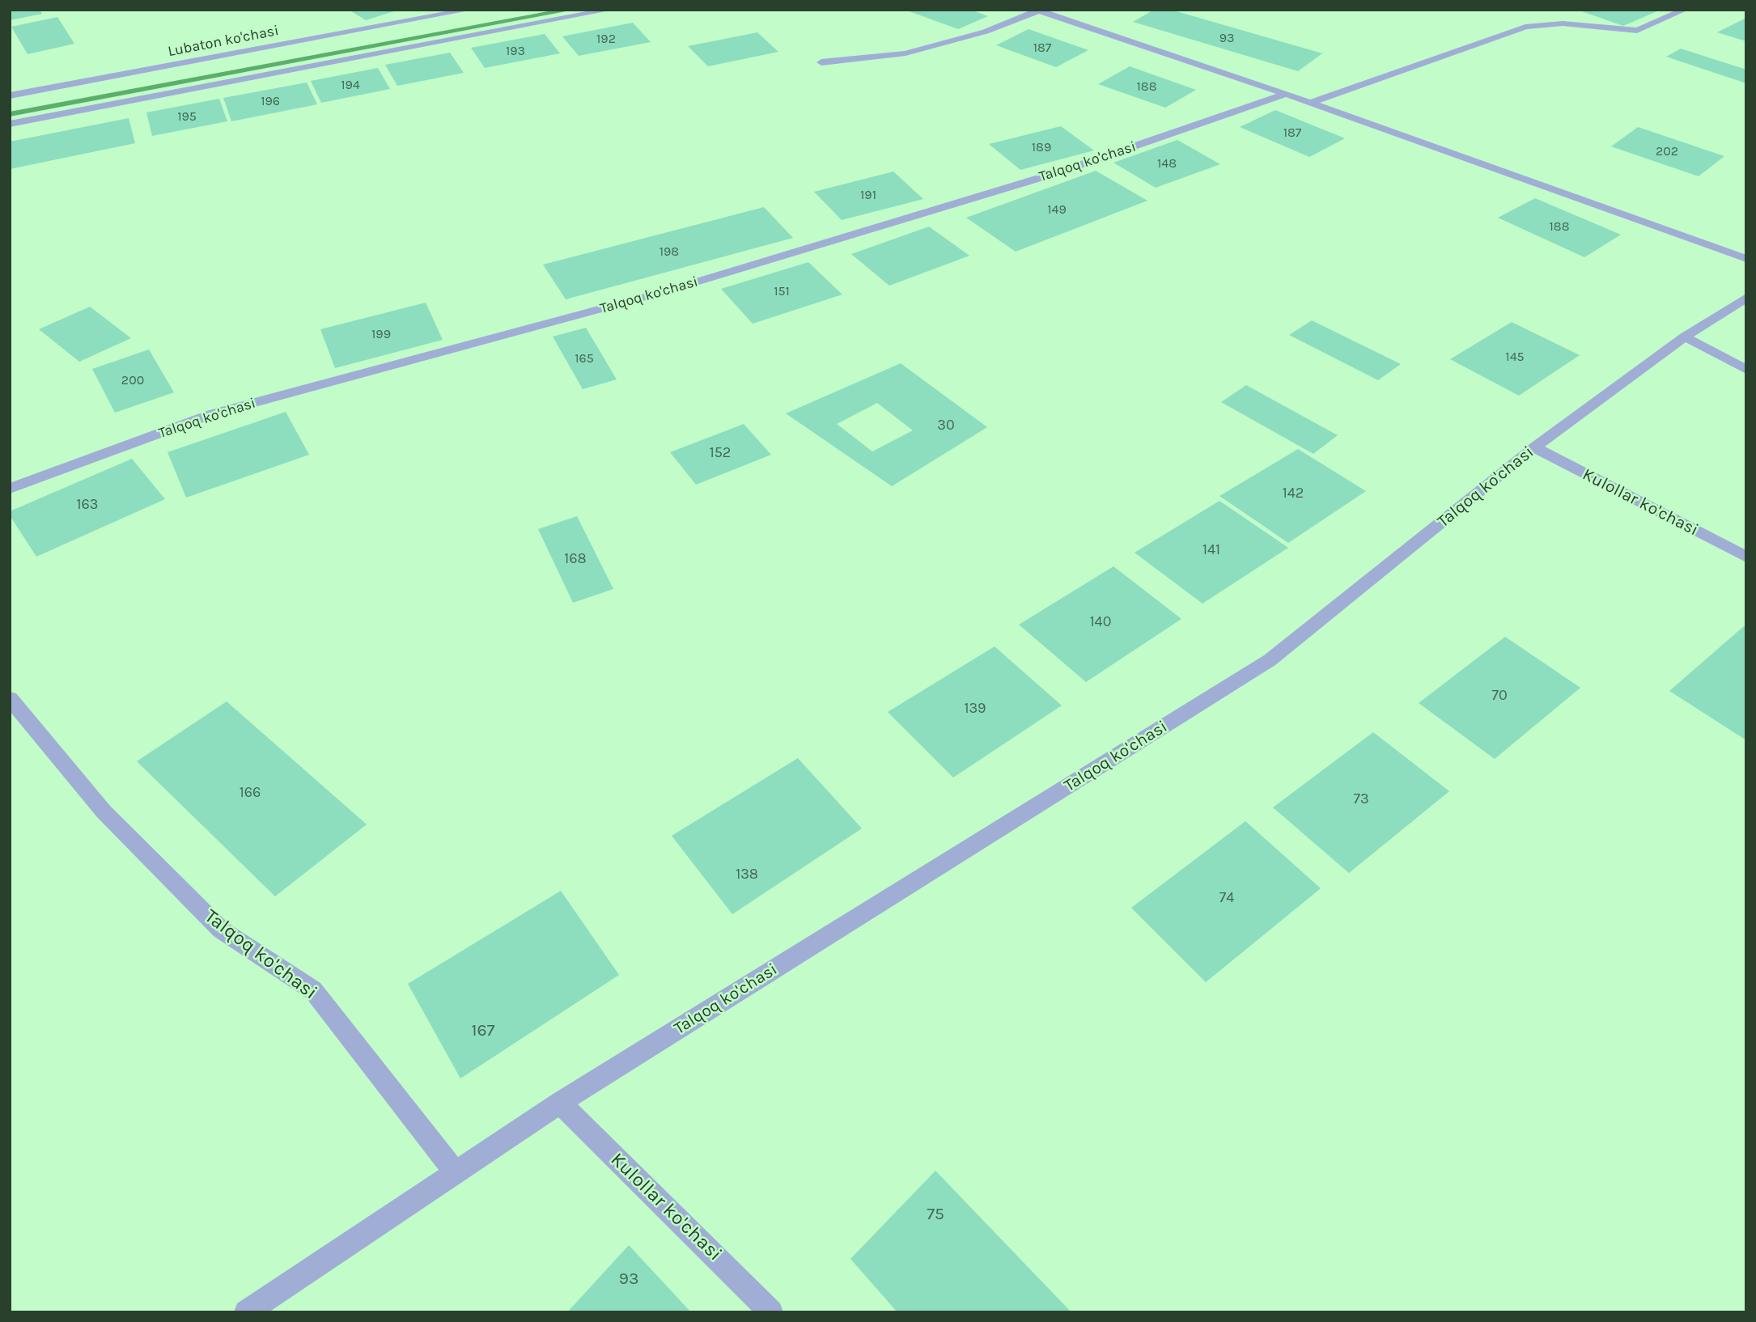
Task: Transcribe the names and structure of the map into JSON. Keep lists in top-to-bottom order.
{
  "streets": {
    "street": ["Lubaton ko'chasi", "Talqoq ko'chasi", "Kulollar ko'chasi"]
  },
  "crossings": [
    ["Talqoq ko'chasi", "Kulollar ko'chasi"]
  ],
  "house_numbers": [
    "93",
    "192",
    "187",
    "193",
    "194",
    "188",
    "196",
    "195",
    "187",
    "189",
    "202",
    "148",
    "191",
    "149",
    "188",
    "198",
    "151",
    "199",
    "145",
    "165",
    "200",
    "30",
    "152",
    "142",
    "163",
    "141",
    "168",
    "140",
    "70",
    "139",
    "166",
    "73",
    "138",
    "74",
    "167",
    "75",
    "93"
  ]
}
